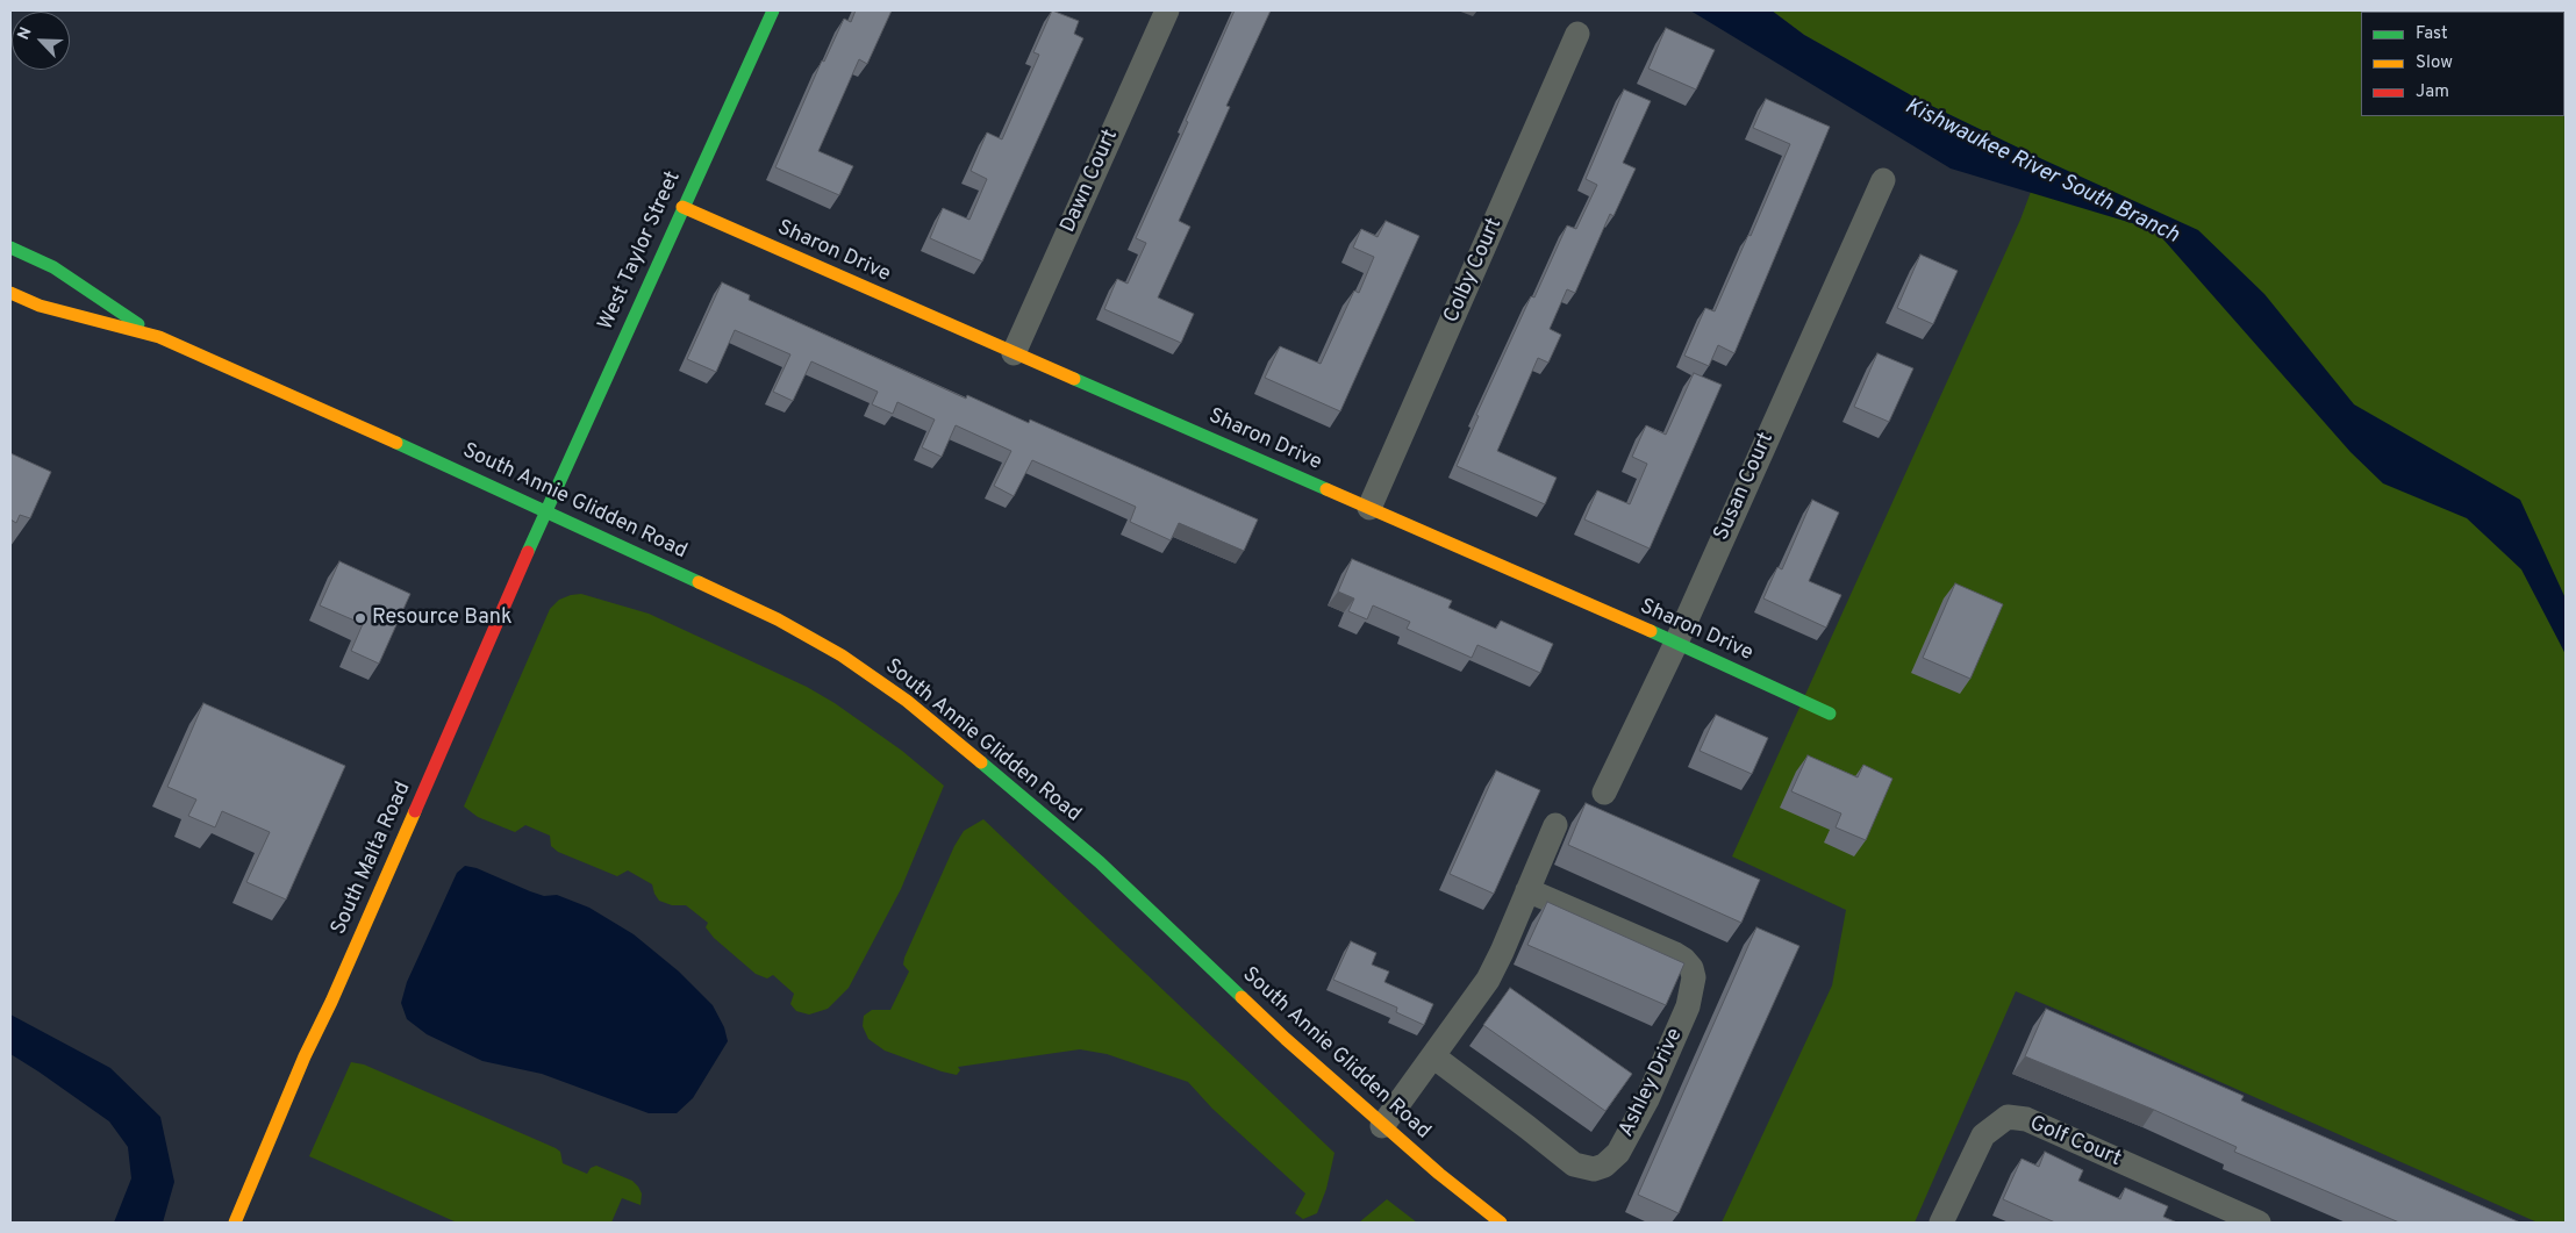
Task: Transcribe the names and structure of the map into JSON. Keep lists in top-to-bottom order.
{
  "streets": {
    "street": [
      "Dawn Court",
      "West Taylor Street",
      "Sharon Drive",
      "Colby Court",
      "Susan Court",
      "South Annie Glidden Road",
      "South Malta Road",
      "Ashley Drive",
      "Golf Court"
    ]
  },
  "crossings": [
    ["Dawn Court", "Sharon Drive"],
    ["West Taylor Street", "Sharon Drive"],
    ["West Taylor Street", "South Annie Glidden Road"],
    ["West Taylor Street", "South Malta Road"],
    ["Sharon Drive", "Colby Court"],
    ["Sharon Drive", "Susan Court"],
    ["South Annie Glidden Road", "South Malta Road"]
  ],
  "water": ["Kishwaukee River South Branch"],
  "places": ["Resource Bank"],
  "legend": ["Fast", "Slow", "Jam"],
  "north": "top left"
}
